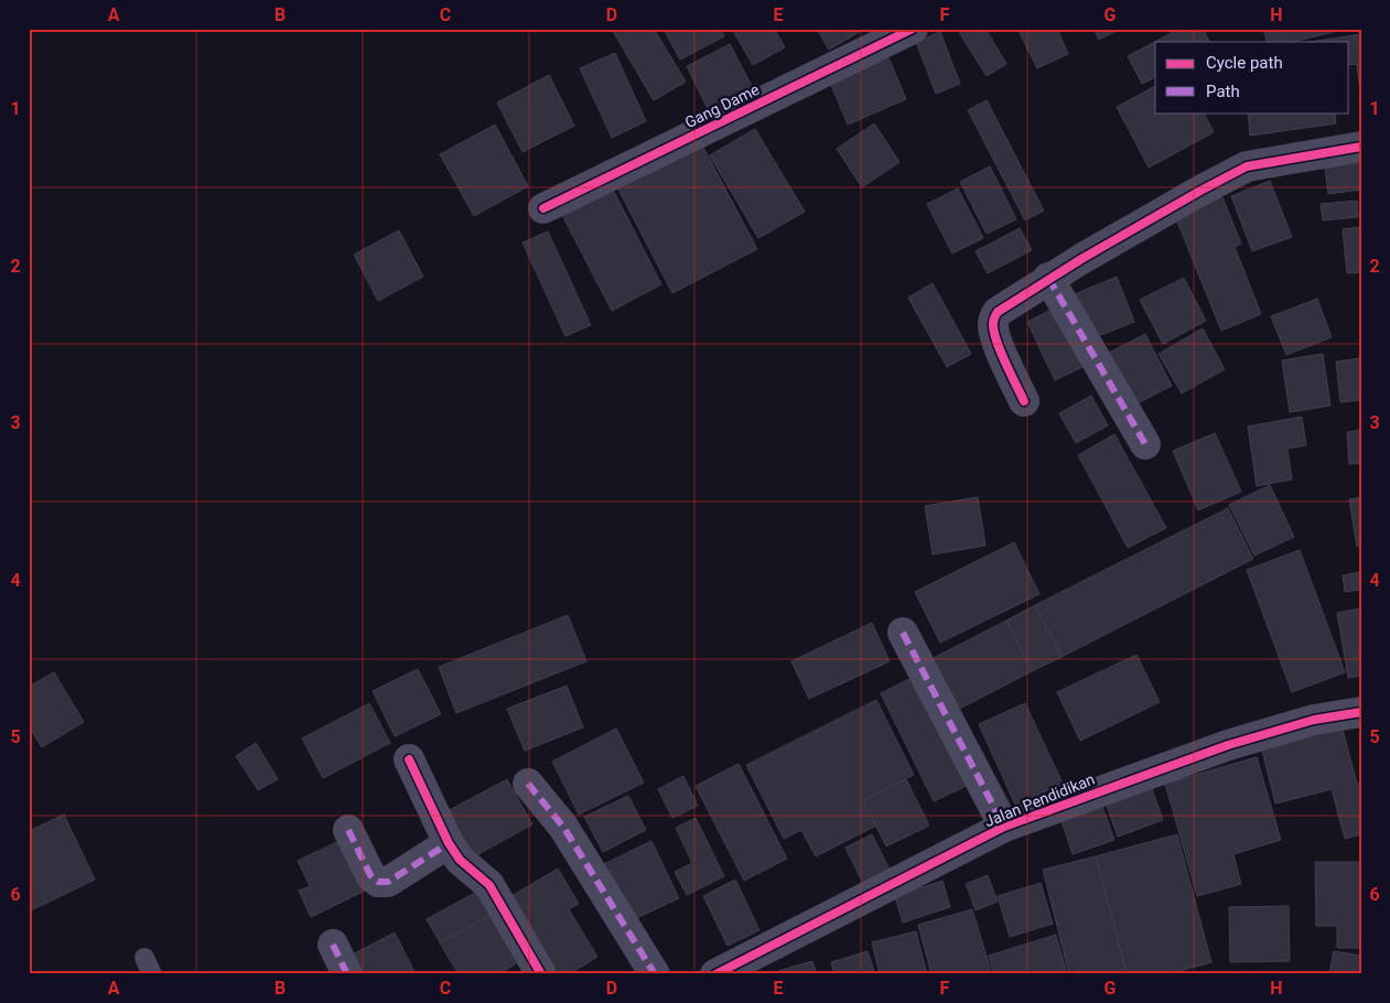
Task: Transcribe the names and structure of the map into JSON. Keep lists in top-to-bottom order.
{
  "streets": {
    "street": ["Gang Dame", "Jalan Pendidikan"]
  },
  "legend": ["Cycle path", "Path"],
  "grid": {
    "columns": [
      "A",
      "B",
      "C",
      "D",
      "E",
      "F",
      "G",
      "H"
    ],
    "rows": [
      "1",
      "2",
      "3",
      "4",
      "5",
      "6"
    ]
  }
}
